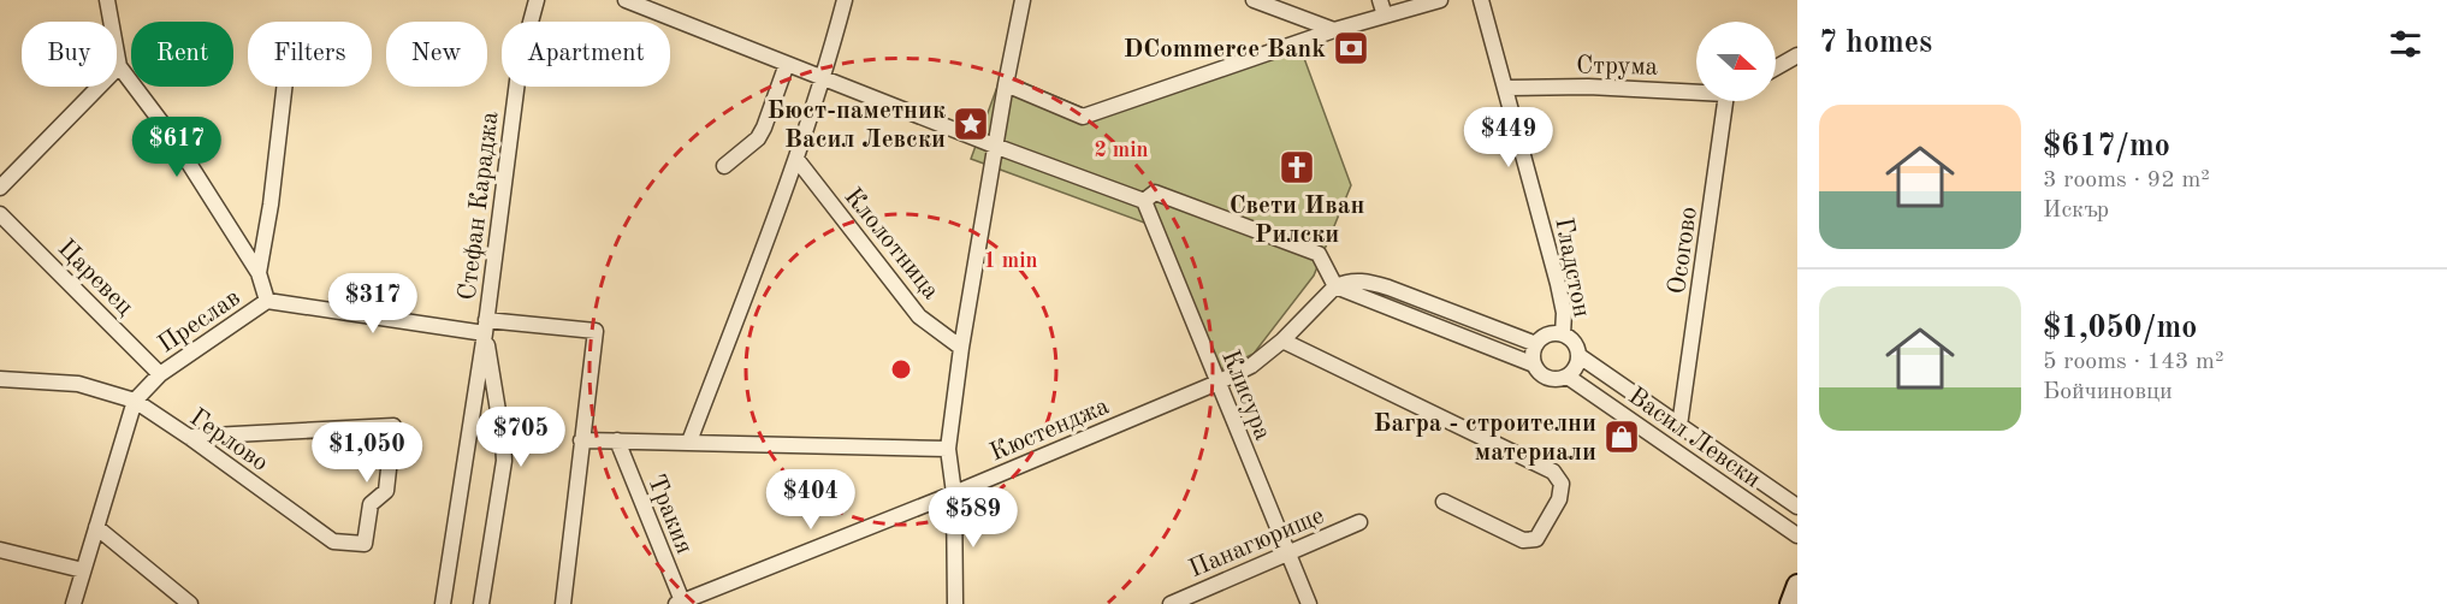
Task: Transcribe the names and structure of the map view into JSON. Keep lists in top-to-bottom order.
{
  "streets": {
    "street": [
      "Струма",
      "Стефан Караджа",
      "Клолотница",
      "Осогово",
      "Гладстон",
      "Царевец",
      "Преслав",
      "Клисура",
      "Кюстенджа",
      "Васил Левски",
      "Герлово",
      "Тракия",
      "Панагюрище"
    ]
  },
  "crossings": [
    ["Струма", "Гладстон"],
    ["Осогово", "Васил Левски"],
    ["Гладстон", "Васил Левски"],
    ["Царевец", "Преслав"],
    ["Преслав", "Герлово"],
    ["Клисура", "Кюстенджа"],
    ["Клисура", "Панагюрище"],
    ["Кюстенджа", "Тракия"]
  ],
  "places": {
    "bank": ["DCommerce Bank"],
    "place": ["Бюст-паметник Васил Левски"],
    "church": ["Свети Иван Рилски"],
    "shop": ["Багра - строителни материали"]
  },
  "north": "right",
  "page": {
    "heading": "7 homes",
    "chip": [
      "Buy",
      "Rent",
      "Filters",
      "New",
      "Apartment"
    ],
    "list": [
      {
        "name": "$617/mo",
        "note": "3 rooms · 92 m² · Искър"
      },
      {
        "name": "$1,050/mo",
        "note": "5 rooms · 143 m² · Бойчиновци"
      }
    ],
    "price": [
      "$449",
      "$617",
      "$317",
      "$705",
      "$1,050",
      "$404",
      "$589"
    ]
  },
  "rings": ["2 min", "1 min"]
}
